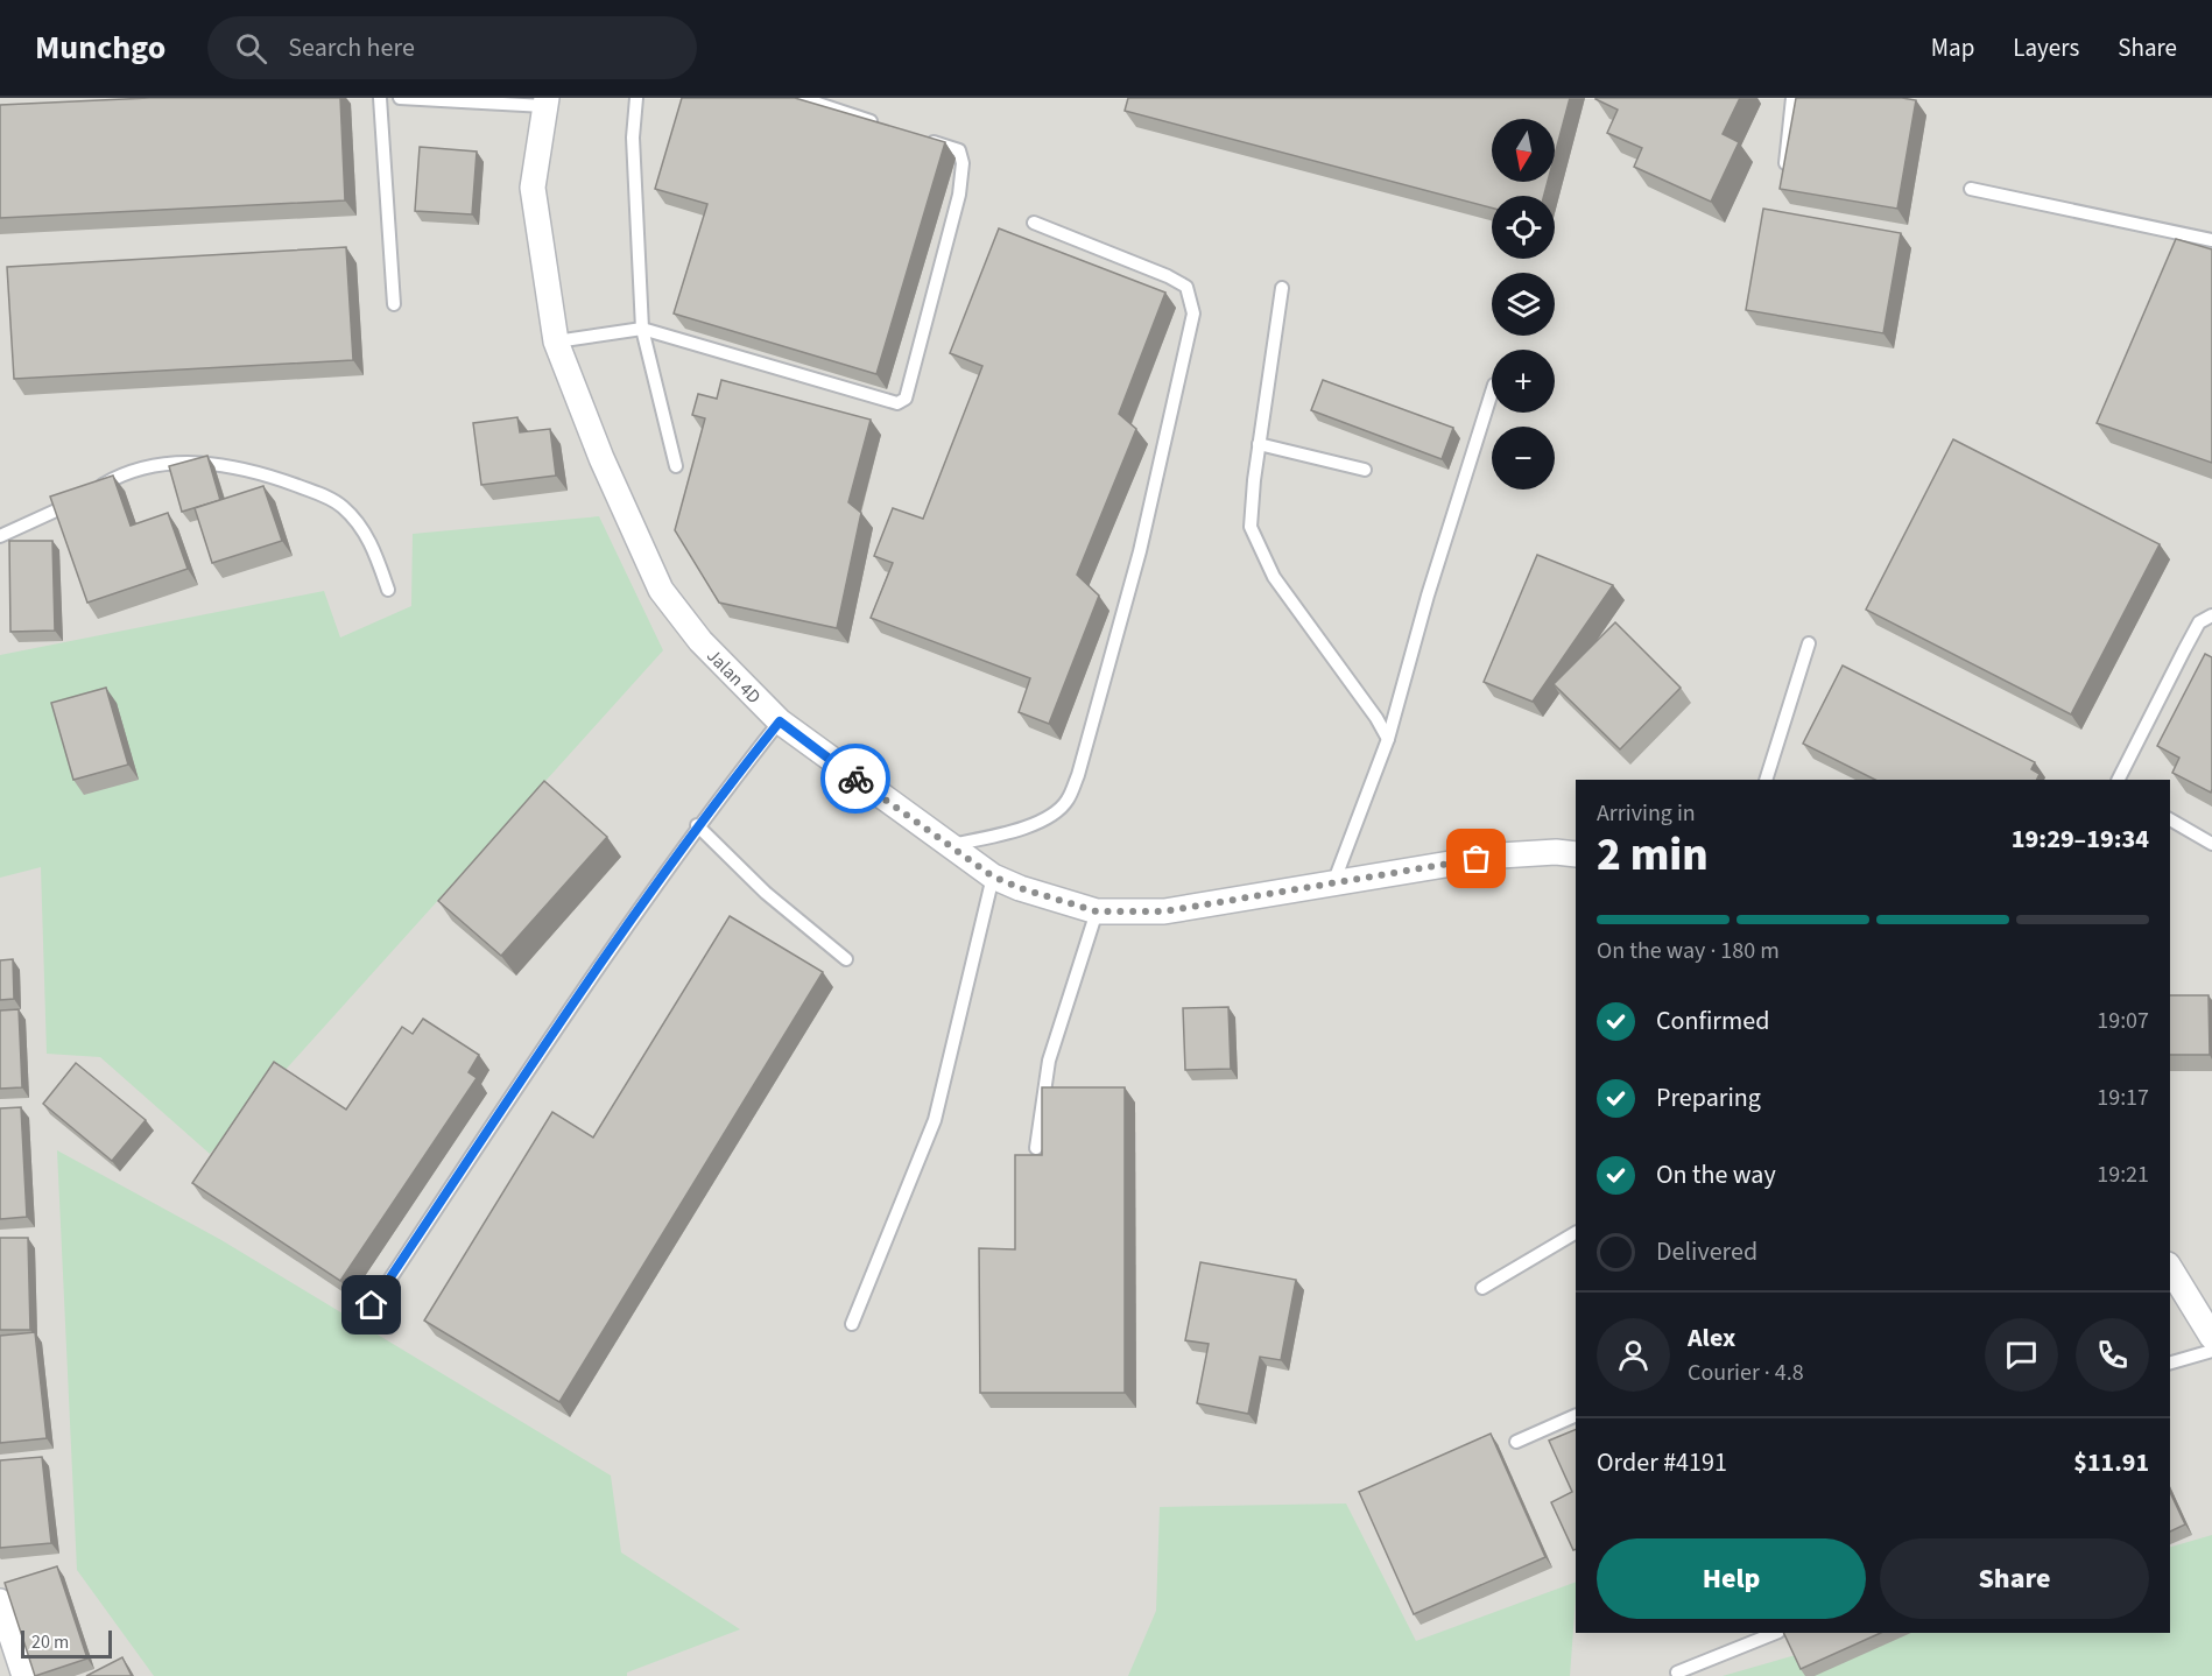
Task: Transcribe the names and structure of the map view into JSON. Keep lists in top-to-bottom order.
{
  "streets": {
    "street": ["Jalan 4D"]
  },
  "scale_bar": "20 m",
  "north": "bottom",
  "page": {
    "header": "Munchgo",
    "search": "Search here",
    "nav": ["Map", "Layers", "Share"],
    "map_buttons": ["+", "−"],
    "heading": ["2 min", "Arriving in", "19:29–19:34"],
    "panel": [
      "Alex",
      "Courier · 4.8",
      "Order #4191",
      "$11.91"
    ],
    "bar": "On the way · 180 m",
    "list": [
      ["Confirmed", "19:07"],
      ["Preparing", "19:17"],
      ["On the way", "19:21"],
      "Delivered"
    ],
    "buttons": ["Help", "Share"],
    "scale": "20 m"
  }
}
